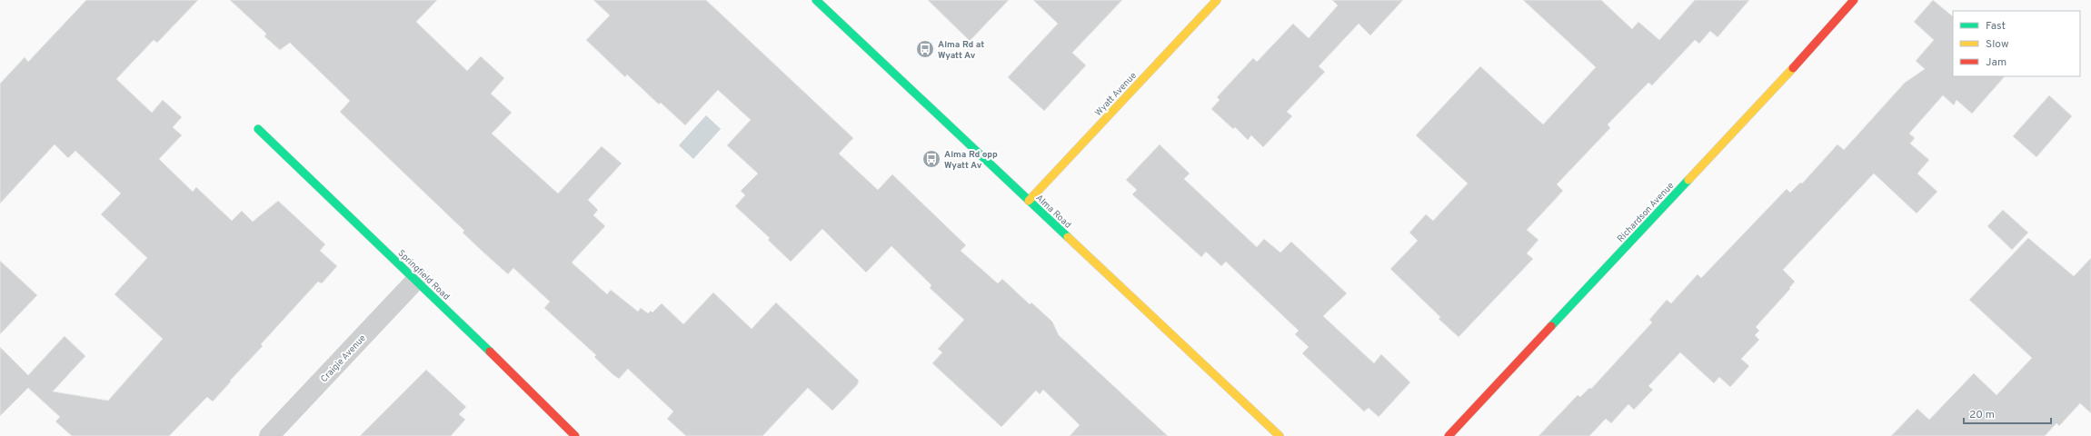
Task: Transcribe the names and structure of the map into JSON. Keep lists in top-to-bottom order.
{
  "streets": {
    "street": [
      "Wyatt Avenue",
      "Alma Road",
      "Richardson Avenue",
      "Springfield Road",
      "Craigie Avenue"
    ]
  },
  "crossings": [
    ["Wyatt Avenue", "Alma Road"],
    ["Springfield Road", "Craigie Avenue"]
  ],
  "places": {
    "bus stop": ["Alma Rd at Wyatt Av", "Alma Rd opp Wyatt Av"]
  },
  "legend": ["Fast", "Slow", "Jam"],
  "scale_bar": "20 m"
}
